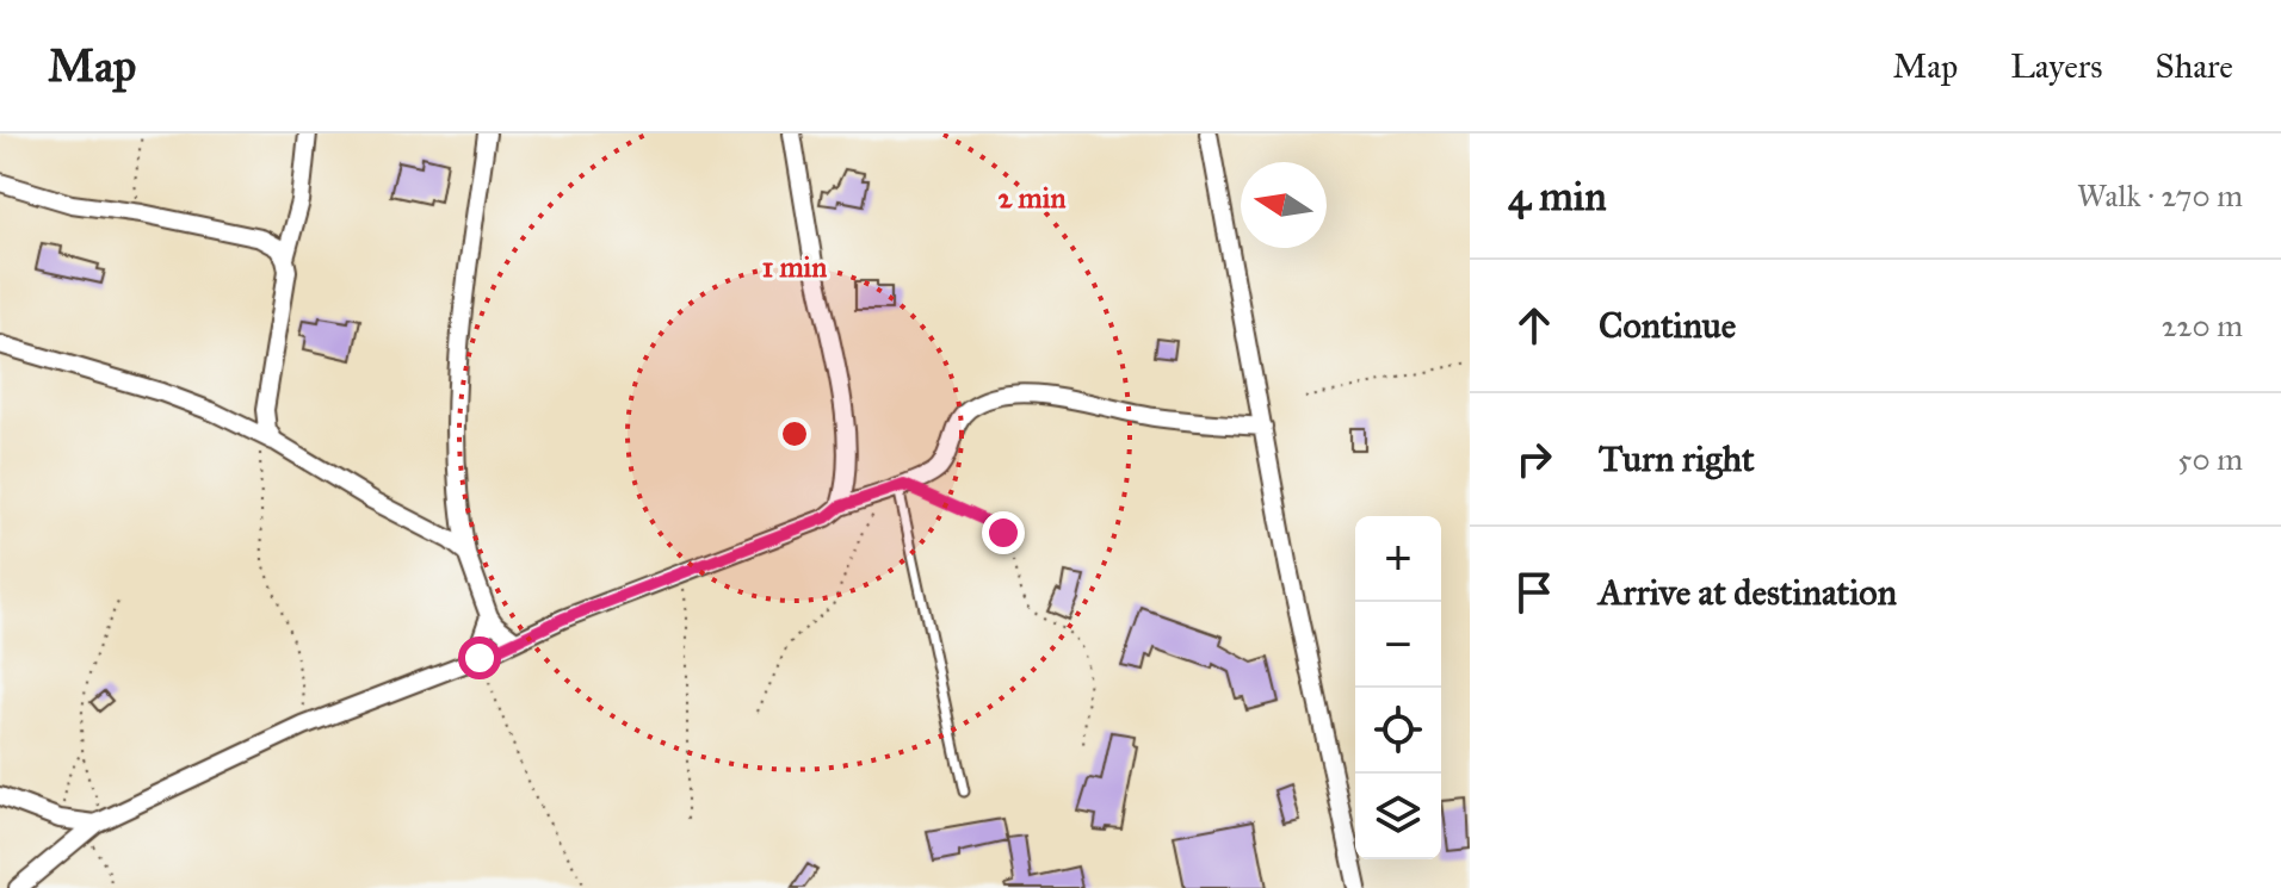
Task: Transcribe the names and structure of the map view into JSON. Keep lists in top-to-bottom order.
{
  "north": "left",
  "page": {
    "header": "Map",
    "nav": ["Map", "Layers", "Share"],
    "heading": ["4 min", "Walk · 270 m"],
    "list": [
      ["Continue", "220 m"],
      ["Turn right", "50 m"],
      "Arrive at destination"
    ],
    "map_buttons": ["+", "−"]
  },
  "rings": ["2 min", "1 min"]
}
